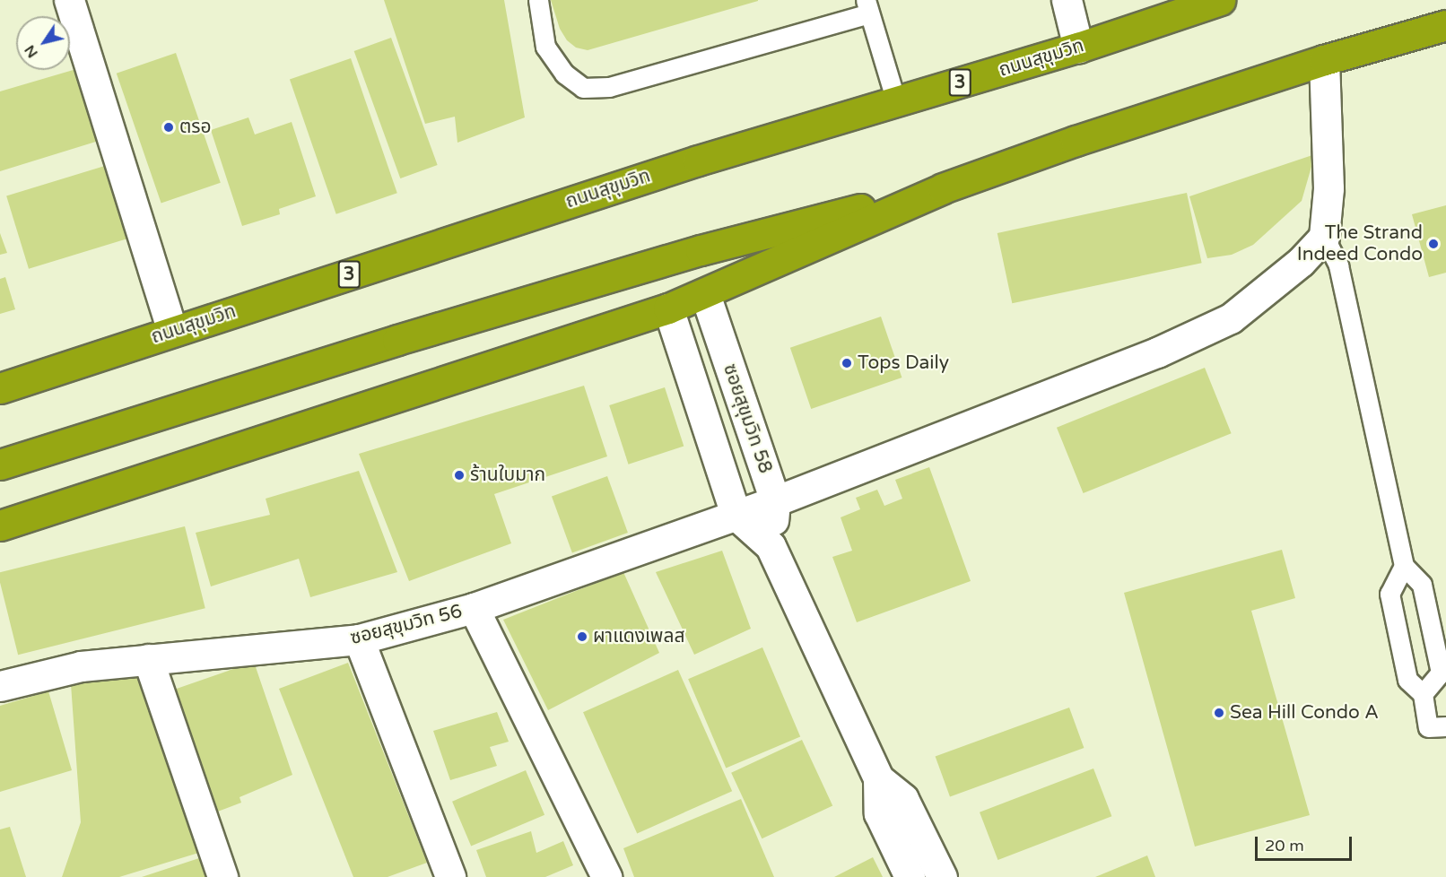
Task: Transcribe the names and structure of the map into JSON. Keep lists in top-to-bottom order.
{
  "streets": {
    "highway": ["ถนนสุขุมวิท", "3"],
    "street": ["ซอยสุขุมวิท 58", "ซอยสุขุมวิท 56"]
  },
  "crossings": [
    ["ซอยสุขุมวิท 58", "ซอยสุขุมวิท 56"]
  ],
  "places": [
    "ตรอ",
    "The Strand Indeed Condo",
    "Tops Daily",
    "ร้านใบมาก",
    "ผาแดงเพลส",
    "Sea Hill Condo A"
  ],
  "scale_bar": "20 m",
  "north": "bottom left"
}
